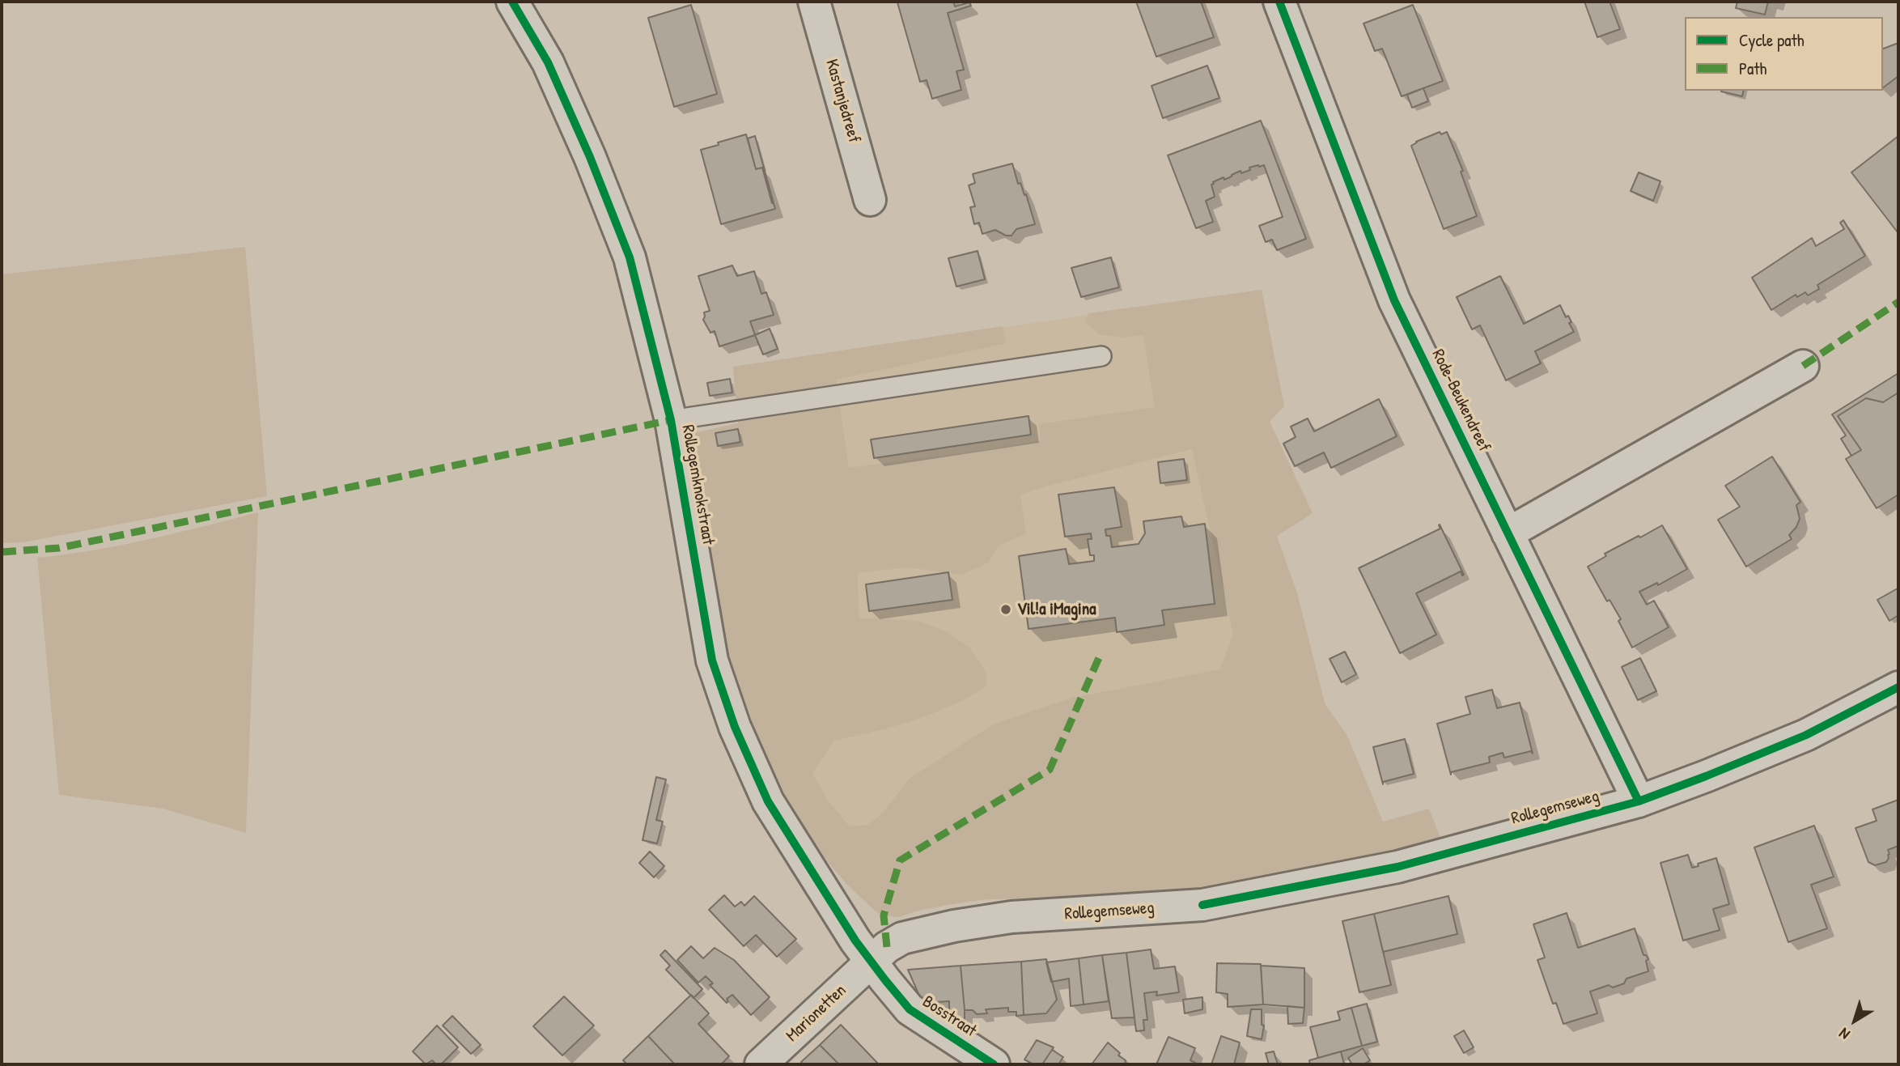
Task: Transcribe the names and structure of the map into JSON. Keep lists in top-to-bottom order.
{
  "streets": {
    "street": [
      "Kastanjedreef",
      "Rode-Beukendreef",
      "Rollegemknokstraat",
      "Rollegemseweg",
      "Marionetten",
      "Bosstraat"
    ]
  },
  "crossings": [
    ["Rode-Beukendreef", "Rollegemseweg"],
    ["Rollegemknokstraat", "Rollegemseweg"],
    ["Rollegemknokstraat", "Marionetten"],
    ["Rollegemknokstraat", "Bosstraat"],
    ["Rollegemseweg", "Marionetten"],
    ["Rollegemseweg", "Bosstraat"],
    ["Marionetten", "Bosstraat"]
  ],
  "places": ["Vil!a iMagina"],
  "legend": ["Cycle path", "Path"],
  "north": "bottom left"
}
